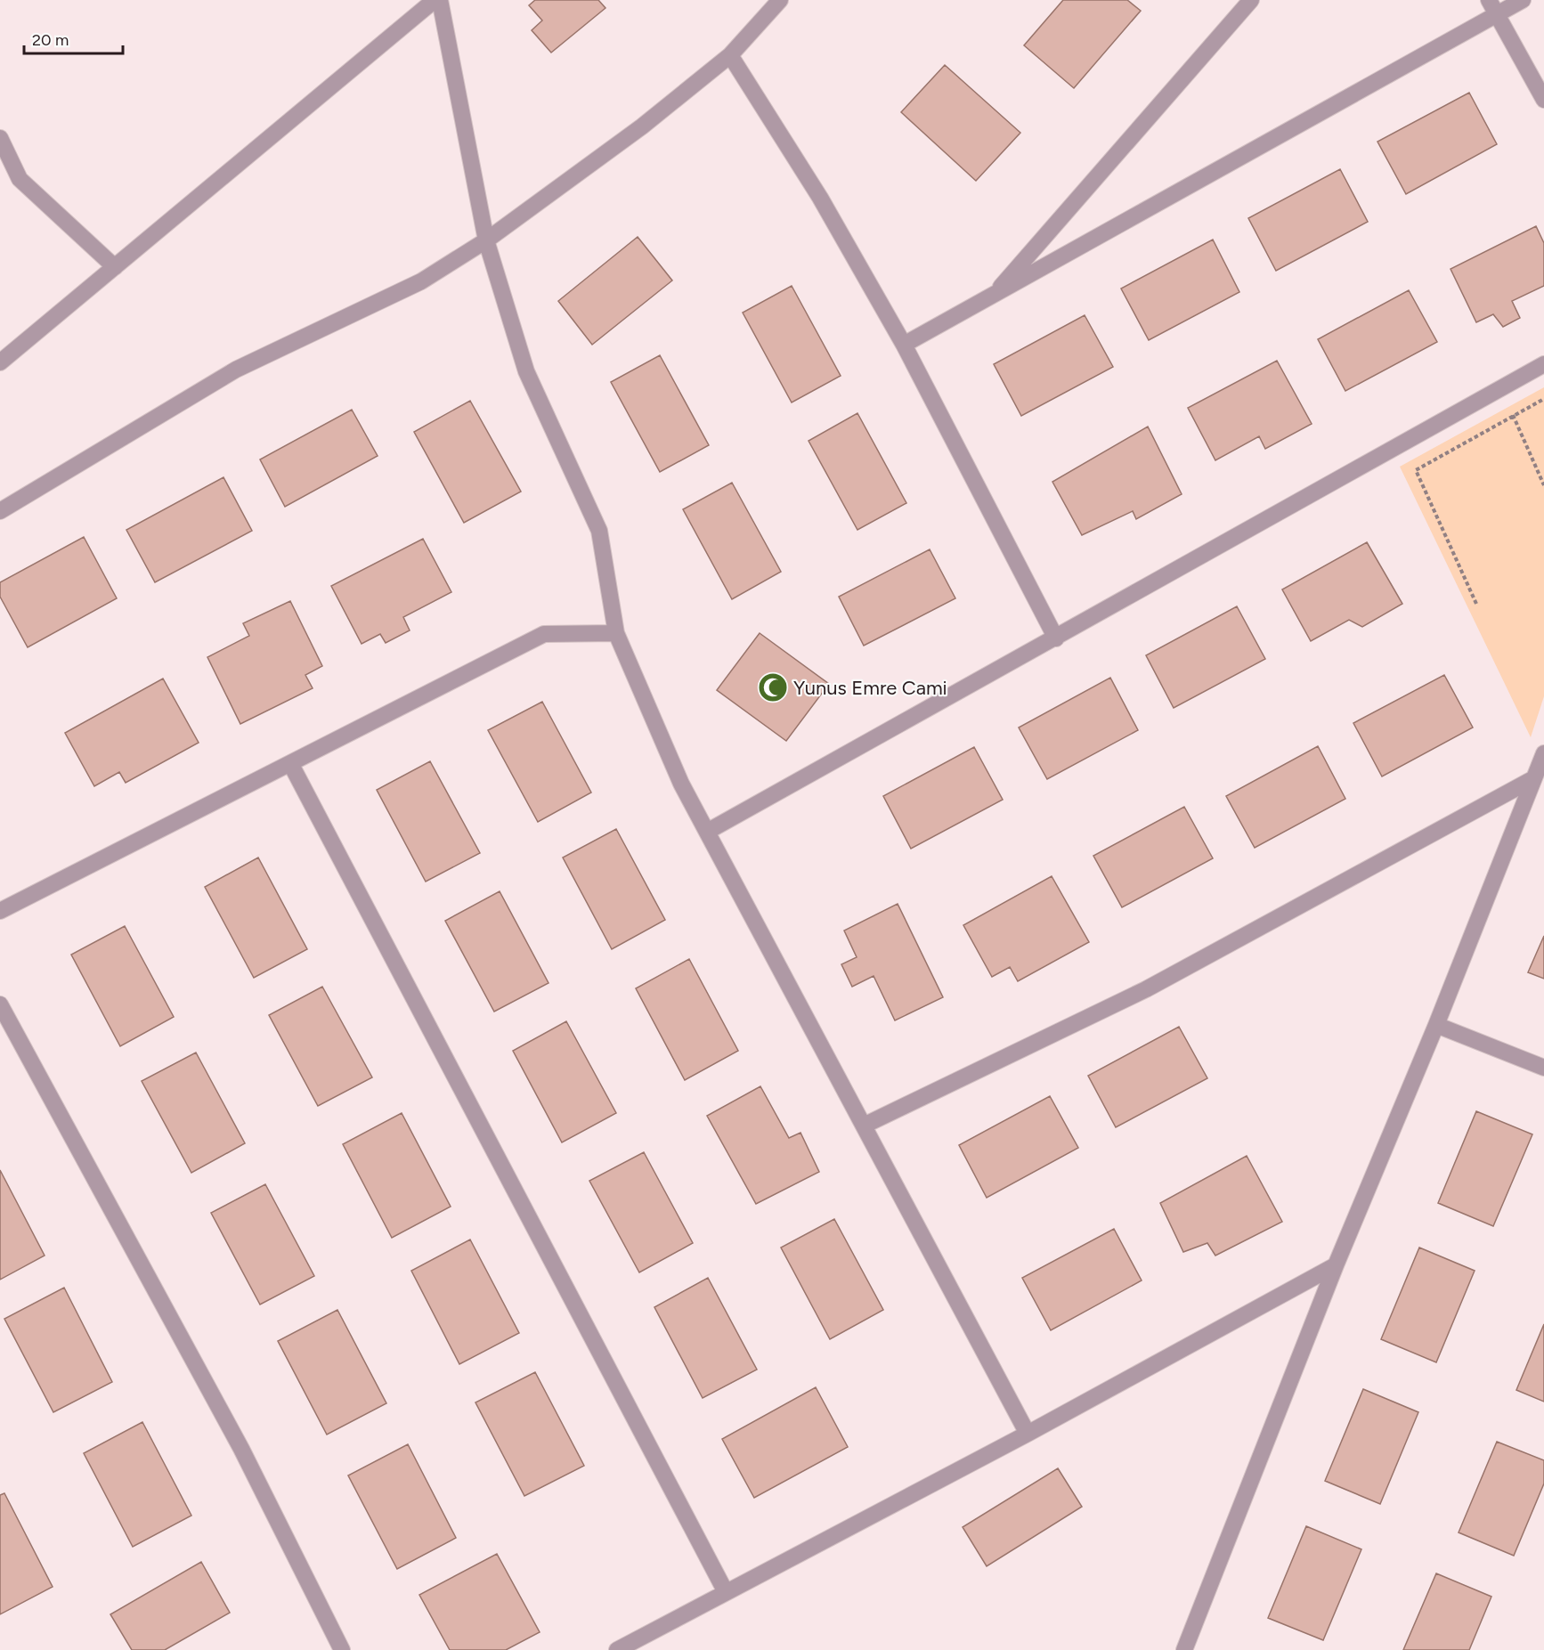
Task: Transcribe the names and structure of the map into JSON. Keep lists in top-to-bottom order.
{
  "places": {
    "mosque": ["Yunus Emre Cami"]
  },
  "scale_bar": "20 m"
}
